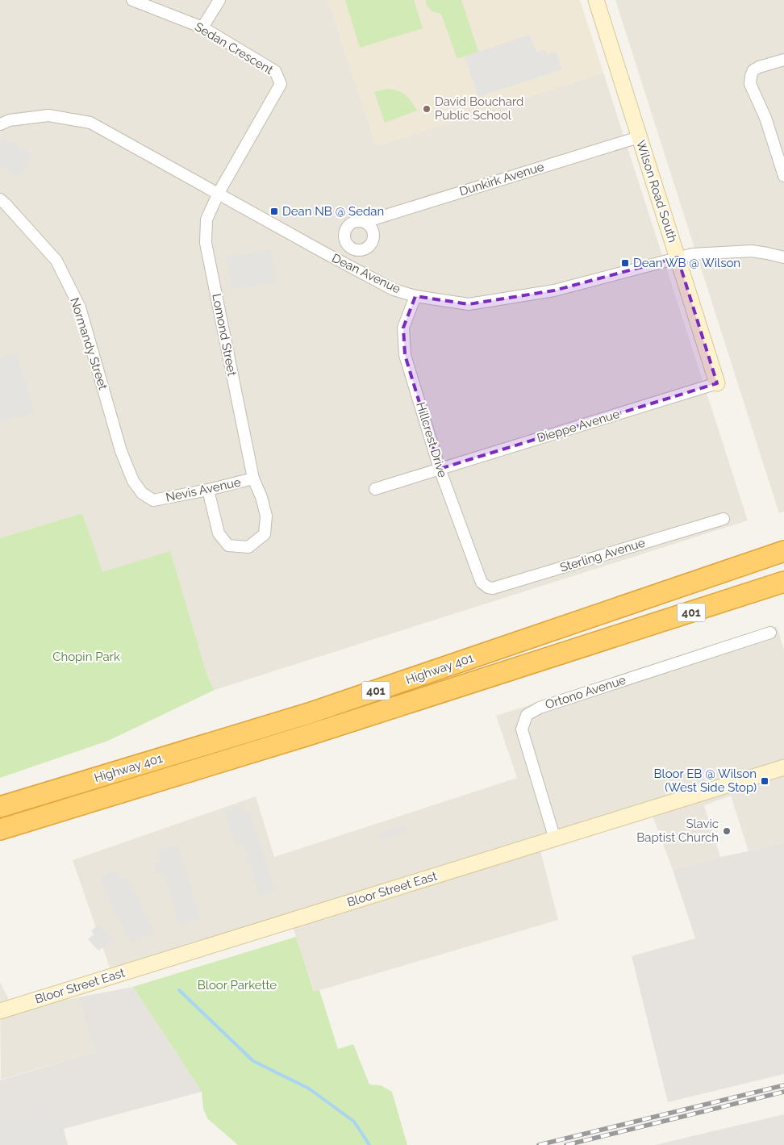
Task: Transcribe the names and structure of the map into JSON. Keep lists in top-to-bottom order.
{
  "streets": {
    "highway": ["401", "Highway 401"],
    "main road": ["Wilson Road South", "Bloor Street East"],
    "street": [
      "Sedan Crescent",
      "Dunkirk Avenue",
      "Dean Avenue",
      "Lomond Street",
      "Normandy Street",
      "Dieppe Avenue",
      "Hillcrest Drive",
      "Nevis Avenue",
      "Sterling Avenue",
      "Ortono Avenue"
    ]
  },
  "crossings": [
    ["Sedan Crescent", "Dean Avenue"],
    ["Sedan Crescent", "Lomond Street"],
    ["Dunkirk Avenue", "Wilson Road South"],
    ["Wilson Road South", "Dean Avenue"],
    ["Wilson Road South", "Dieppe Avenue"],
    ["Dean Avenue", "Lomond Street"],
    ["Dean Avenue", "Hillcrest Drive"],
    ["Lomond Street", "Nevis Avenue"],
    ["Normandy Street", "Nevis Avenue"],
    ["Dieppe Avenue", "Hillcrest Drive"],
    ["Hillcrest Drive", "Sterling Avenue"],
    ["Ortono Avenue", "Bloor Street East"]
  ],
  "parks": ["Chopin Park", "Bloor Parkette"],
  "places": {
    "other": ["David Bouchard Public School", "Slavic Baptist Church"],
    "transit": ["Dean NB @ Sedan", "Dean WB @ Wilson", "Bloor EB @ Wilson (West Side Stop)"]
  }
}
